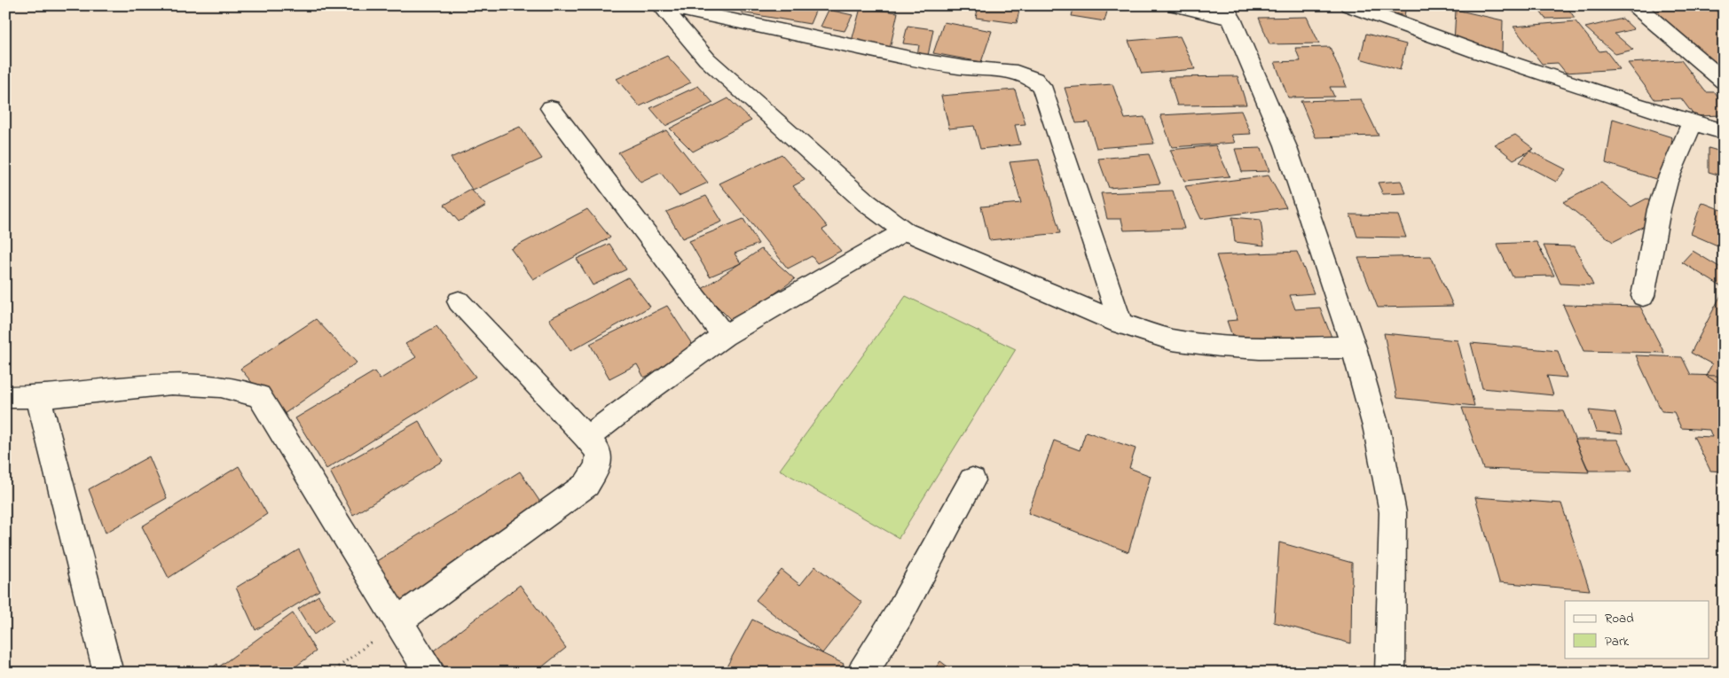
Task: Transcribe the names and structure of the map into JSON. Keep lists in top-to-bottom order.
{
  "legend": ["Road", "Park"]
}
